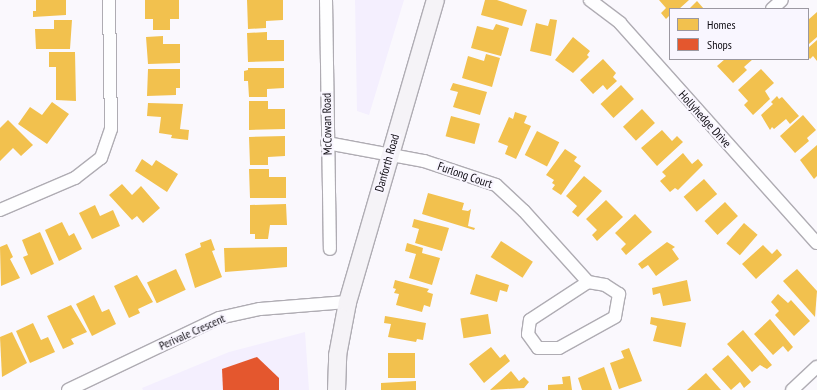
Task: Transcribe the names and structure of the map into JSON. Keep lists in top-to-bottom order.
{
  "streets": {
    "main road": ["Danforth Road"],
    "street": [
      "Hollyhedge Drive",
      "McCowan Road",
      "Furlong Court",
      "Perivale Crescent"
    ]
  },
  "crossings": [
    ["McCowan Road", "Furlong Court"],
    ["Danforth Road", "Furlong Court"],
    ["Danforth Road", "Perivale Crescent"]
  ],
  "legend": ["Homes", "Shops"]
}
